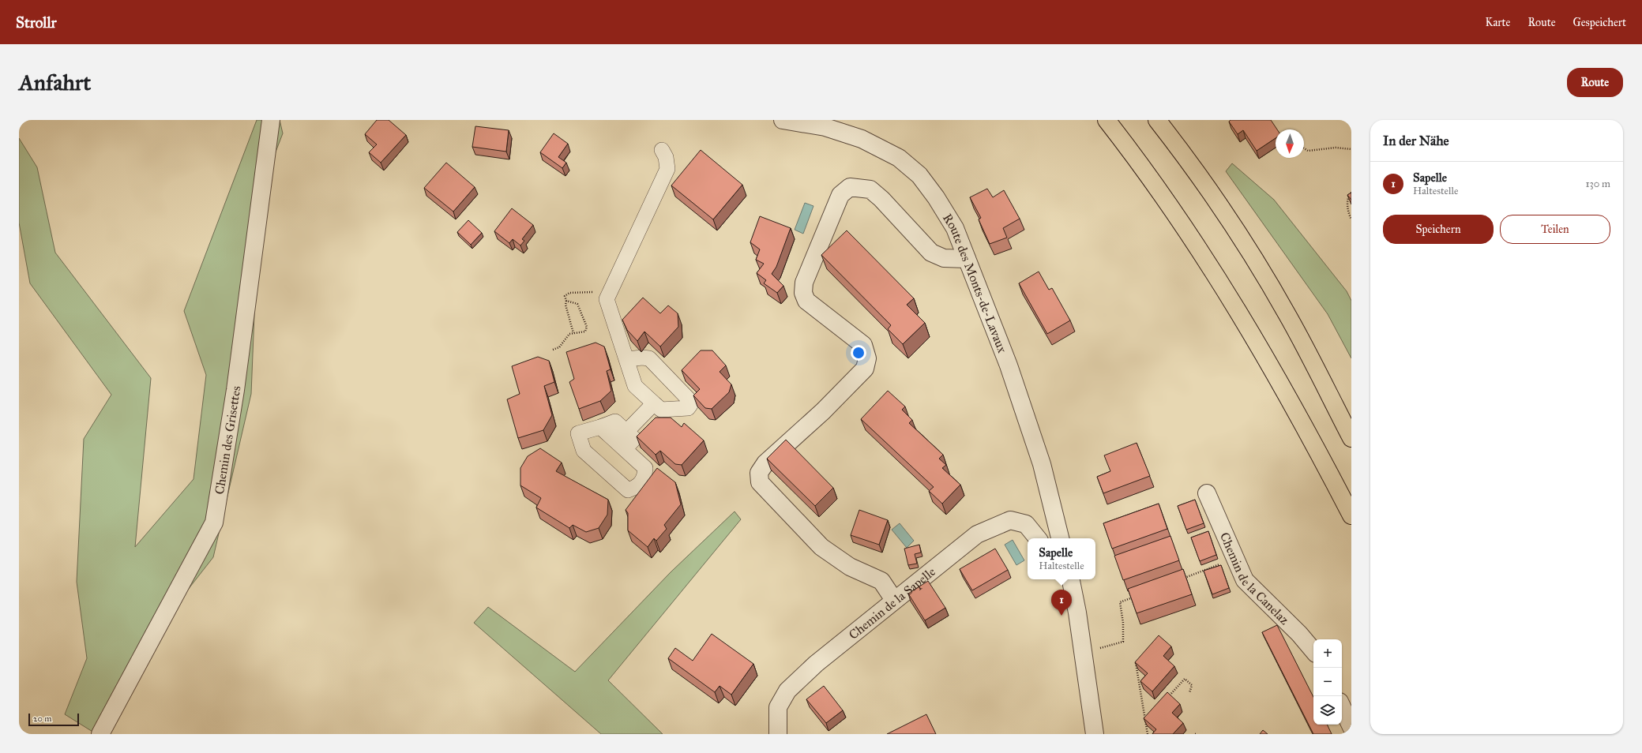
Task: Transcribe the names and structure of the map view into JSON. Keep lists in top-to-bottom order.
{
  "streets": {
    "street": [
      "Route des Monts-de-Lavaux",
      "Chemin des Grisettes",
      "Chemin de la Canelaz",
      "Chemin de la Sapelle"
    ]
  },
  "scale_bar": "20 m",
  "north": "bottom",
  "page": {
    "header": "Strollr",
    "nav": ["Karte", "Route", "Gespeichert"],
    "buttons": [
      "Route",
      ["Speichern", "Teilen"]
    ],
    "title": "Anfahrt",
    "heading": "In der Nähe",
    "list": [
      {
        "mark": "1",
        "name": "Sapelle",
        "note": "Haltestelle",
        "value": "130 m"
      }
    ],
    "popup": ["Sapelle", "Haltestelle"],
    "pins": "1",
    "map_buttons": ["+", "−"],
    "scale": "20 m"
  }
}
